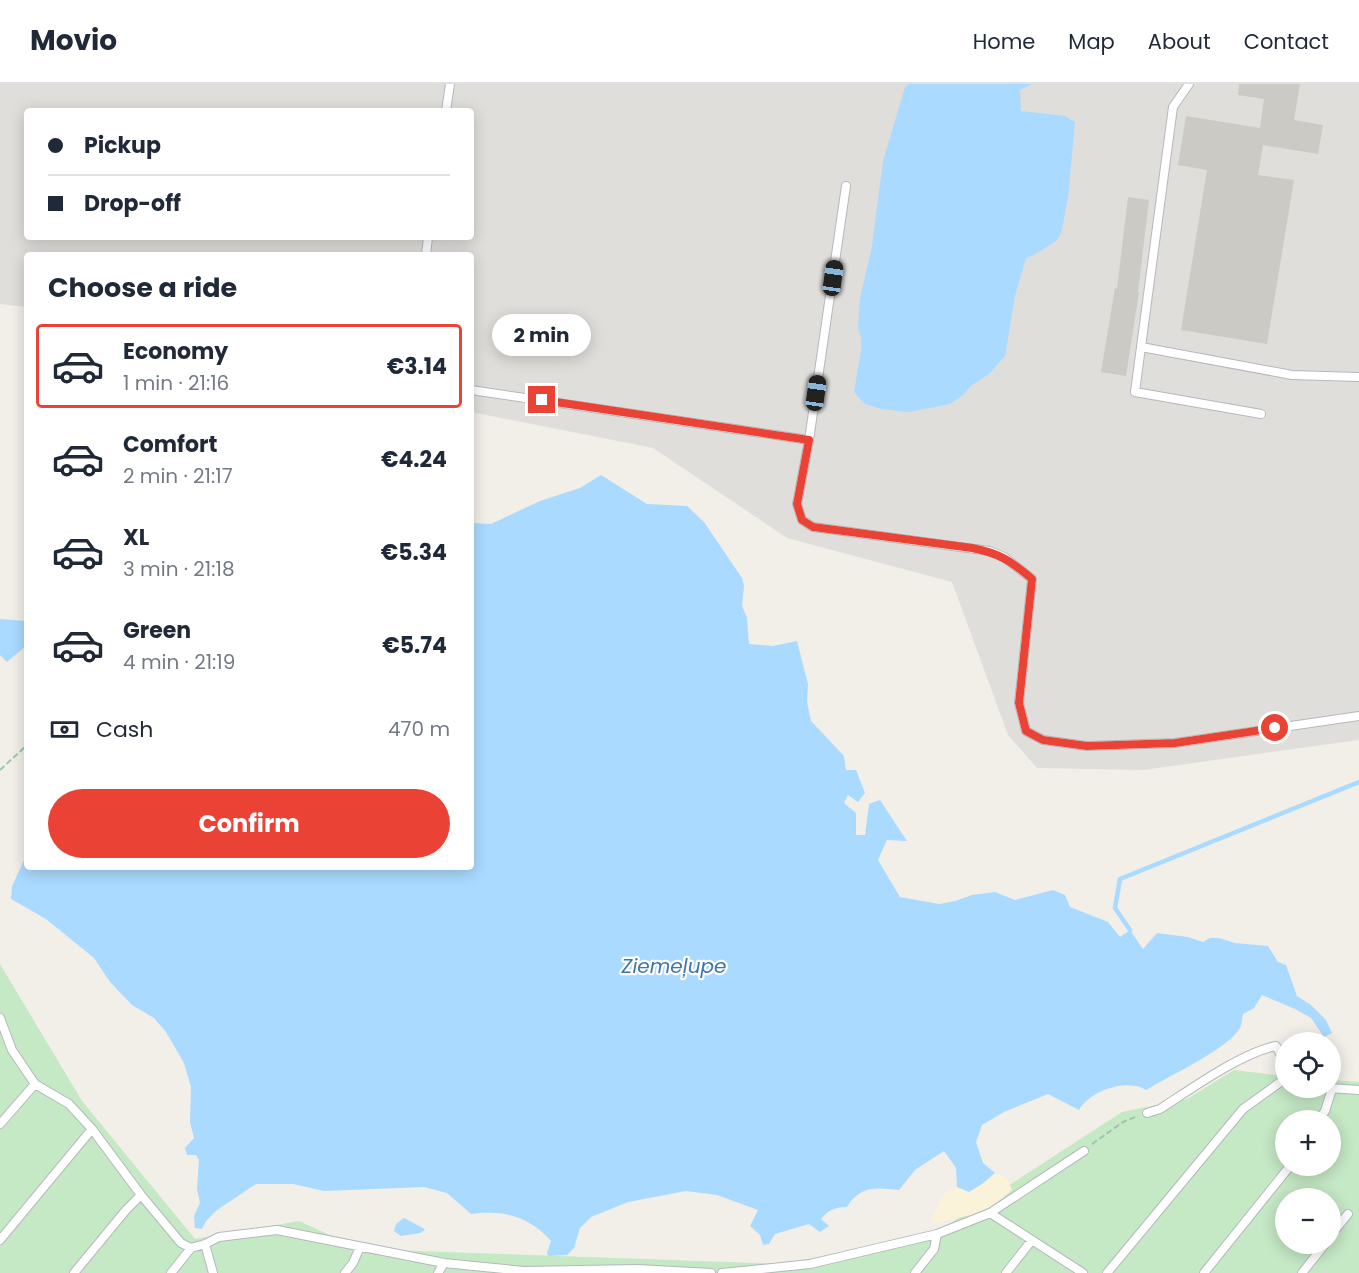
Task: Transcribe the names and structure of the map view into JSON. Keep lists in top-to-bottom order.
{
  "water": ["Ziemeļupe"],
  "page": {
    "header": "Movio",
    "nav": [
      "Home",
      "Map",
      "About",
      "Contact"
    ],
    "banner": ["Pickup", "Drop-off"],
    "heading": "Choose a ride",
    "bubble": "2 min",
    "list": [
      {
        "name": "Economy",
        "note": "1 min · 21:16",
        "value": "€3.14"
      },
      {
        "name": "Comfort",
        "note": "2 min · 21:17",
        "value": "€4.24"
      },
      {
        "name": "XL",
        "note": "3 min · 21:18",
        "value": "€5.34"
      },
      {
        "name": "Green",
        "note": "4 min · 21:19",
        "value": "€5.74"
      }
    ],
    "pay": ["Cash", "470 m"],
    "buttons": "Confirm",
    "map_buttons": ["+", "−"]
  }
}
